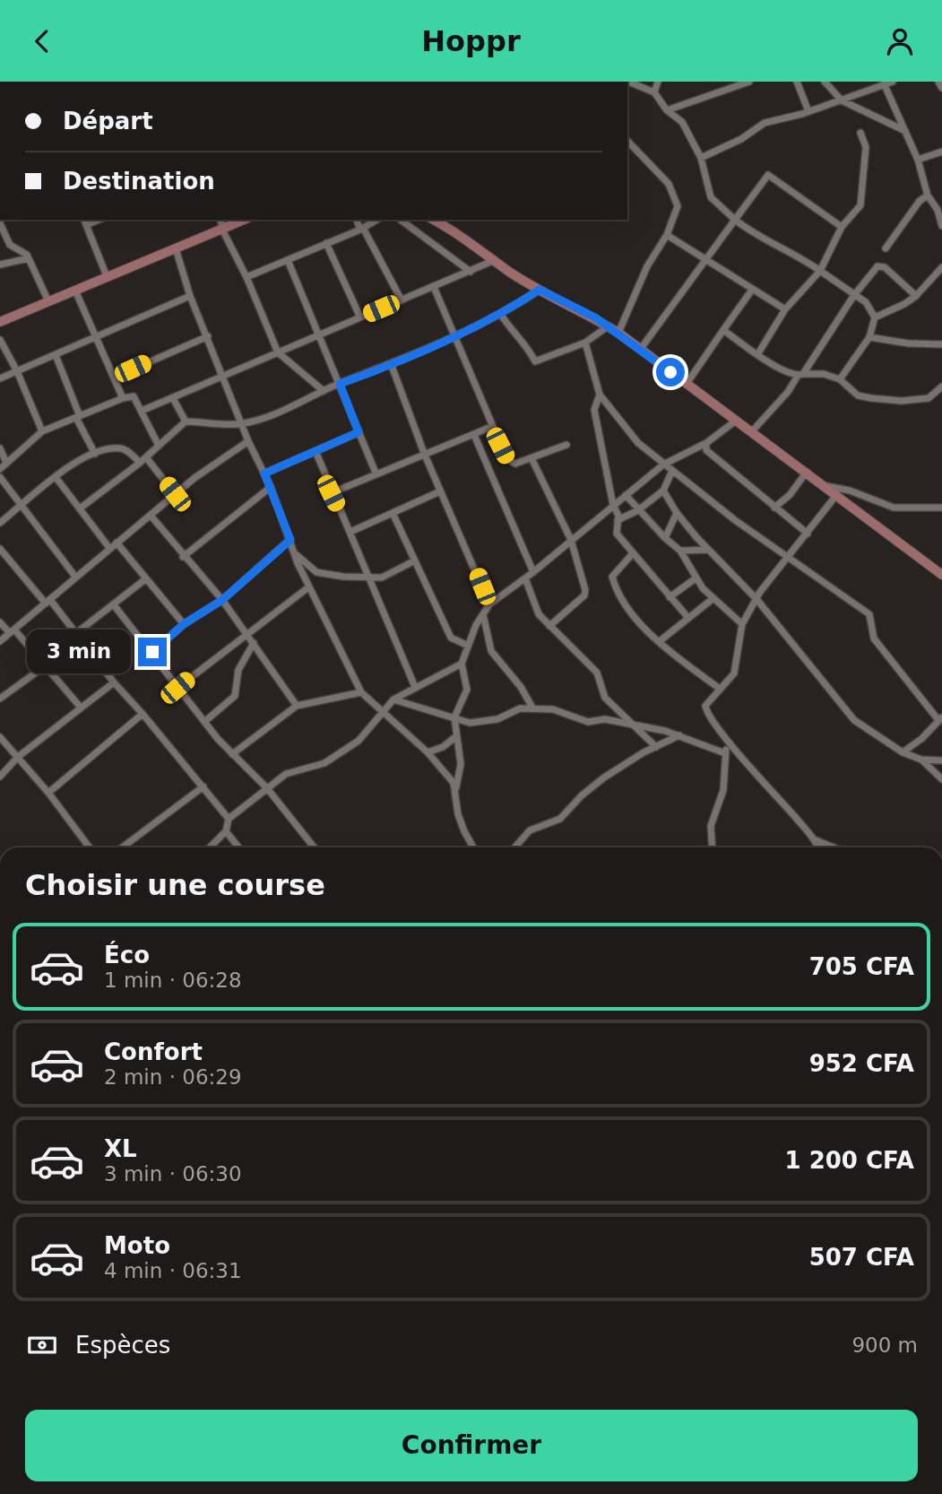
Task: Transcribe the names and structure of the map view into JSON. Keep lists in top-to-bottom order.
{
  "page": {
    "header": "Hoppr",
    "banner": ["Départ", "Destination"],
    "bubble": "3 min",
    "heading": "Choisir une course",
    "list": [
      {
        "name": "Éco",
        "note": "1 min · 06:28",
        "value": "705 CFA"
      },
      {
        "name": "Confort",
        "note": "2 min · 06:29",
        "value": "952 CFA"
      },
      {
        "name": "XL",
        "note": "3 min · 06:30",
        "value": "1 200 CFA"
      },
      {
        "name": "Moto",
        "note": "4 min · 06:31",
        "value": "507 CFA"
      }
    ],
    "pay": ["Espèces", "900 m"],
    "buttons": "Confirmer"
  }
}
